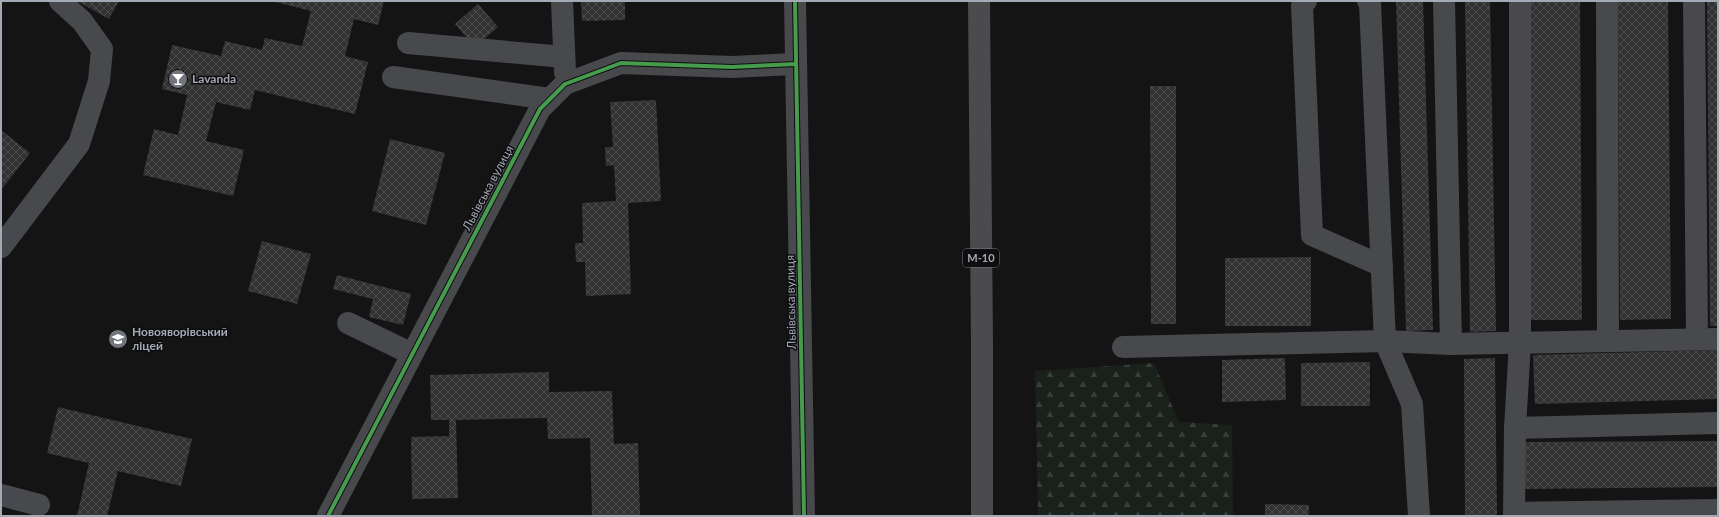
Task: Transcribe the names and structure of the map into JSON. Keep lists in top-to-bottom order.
{
  "streets": {
    "highway": ["М-10"],
    "street": ["Львівська вулиця"]
  },
  "places": {
    "bar": ["Lavanda"],
    "school or university": ["Новояворівський ліцей"]
  }
}
